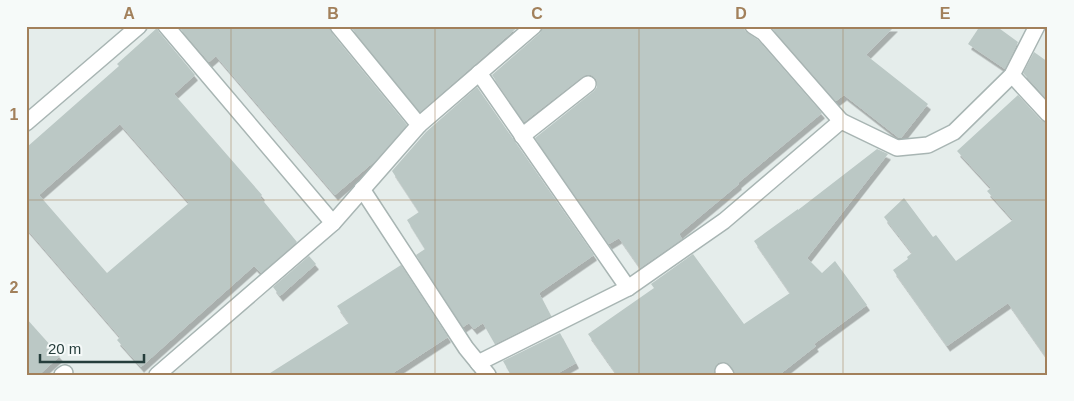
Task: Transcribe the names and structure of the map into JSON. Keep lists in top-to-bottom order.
{
  "scale_bar": "20 m",
  "grid": {
    "columns": [
      "A",
      "B",
      "C",
      "D",
      "E"
    ],
    "rows": ["1", "2"]
  }
}
